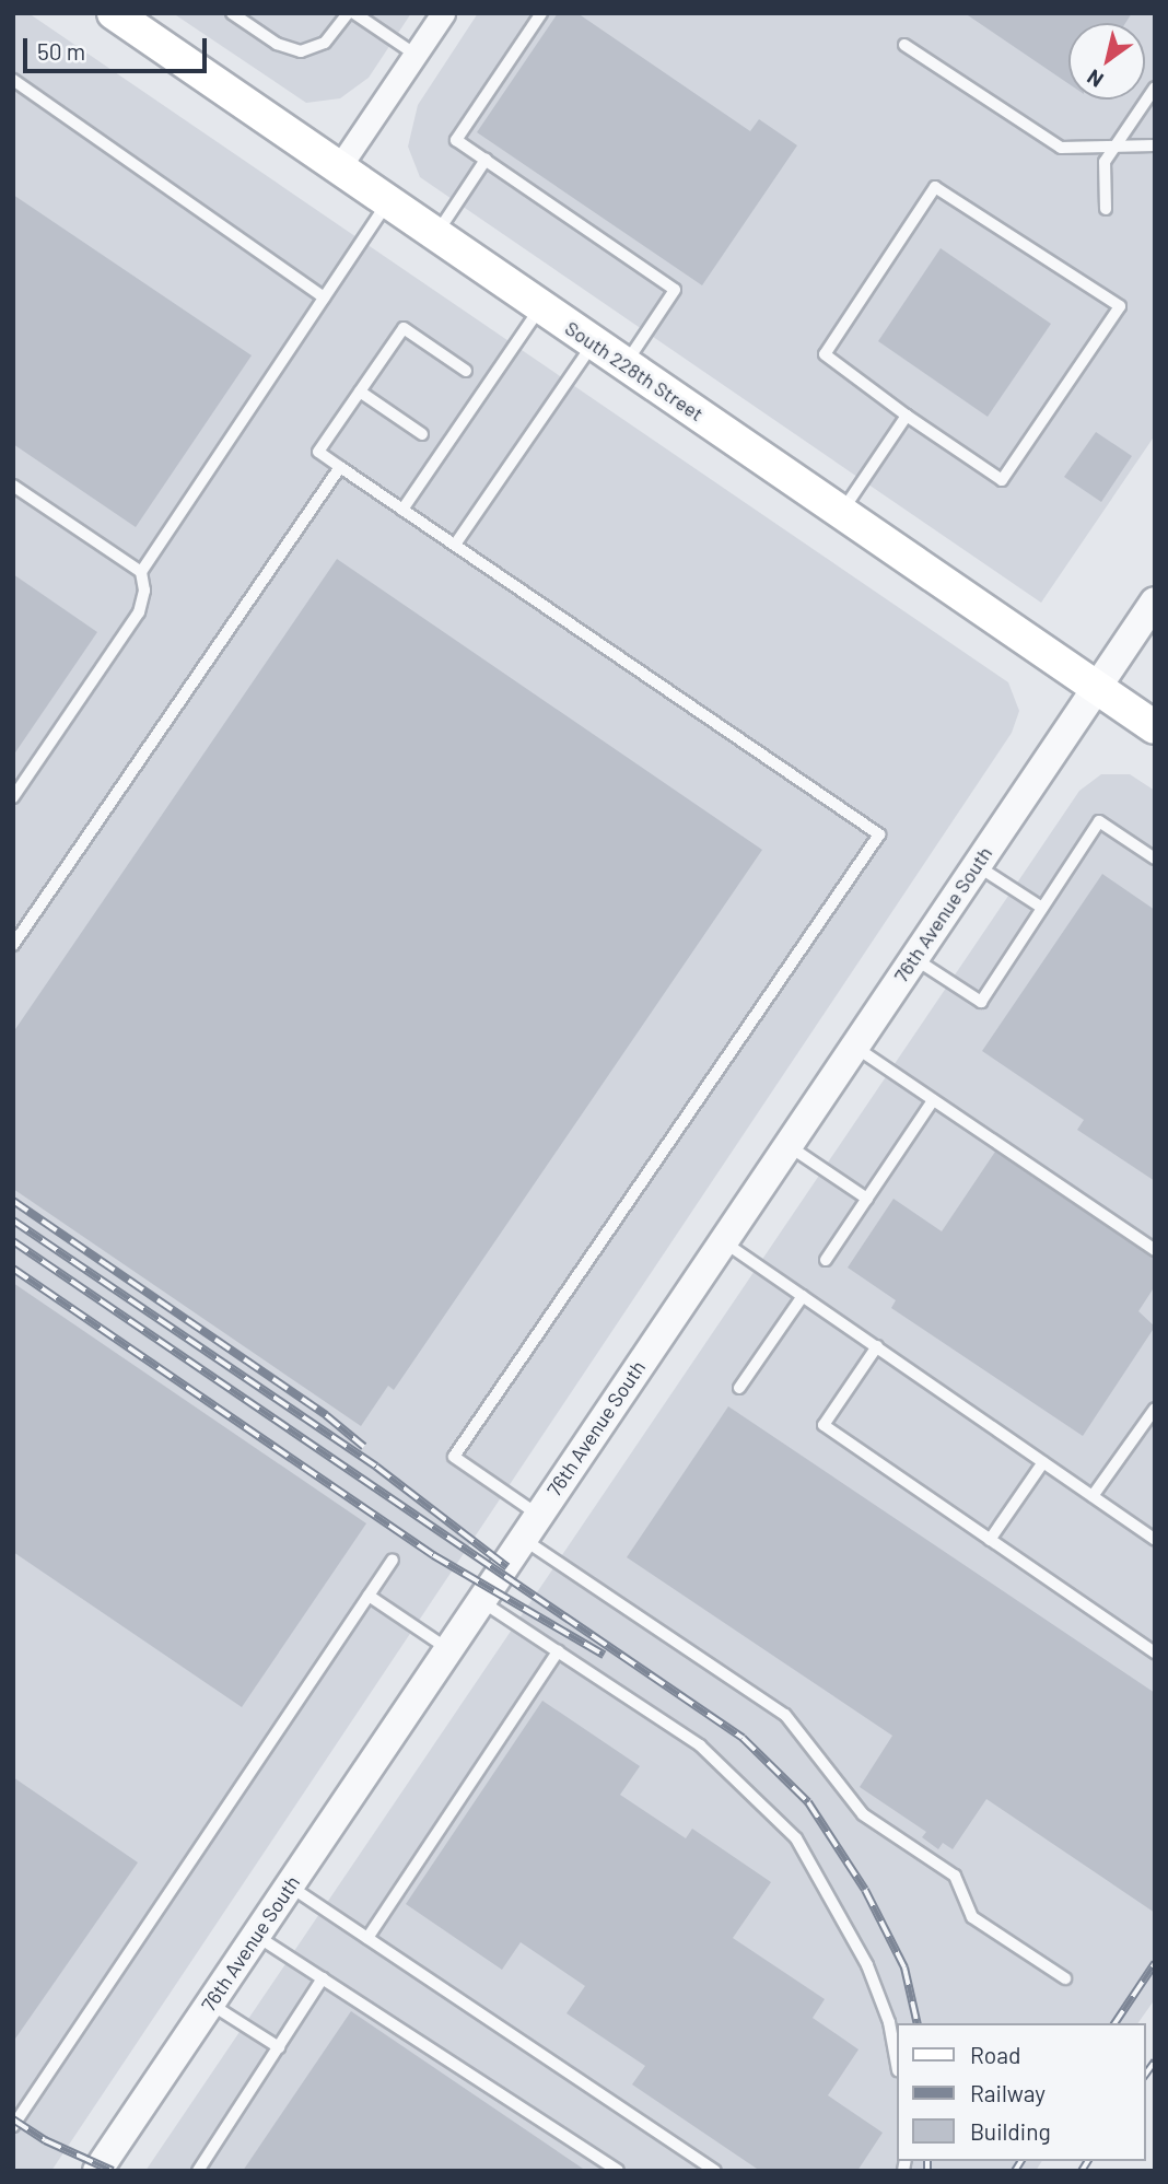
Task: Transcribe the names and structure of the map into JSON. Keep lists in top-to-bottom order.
{
  "streets": {
    "main road": ["South 228th Street"],
    "street": ["76th Avenue South"]
  },
  "crossings": [
    ["South 228th Street", "76th Avenue South"]
  ],
  "legend": ["Road", "Railway", "Building"],
  "scale_bar": "50 m",
  "north": "bottom left"
}
